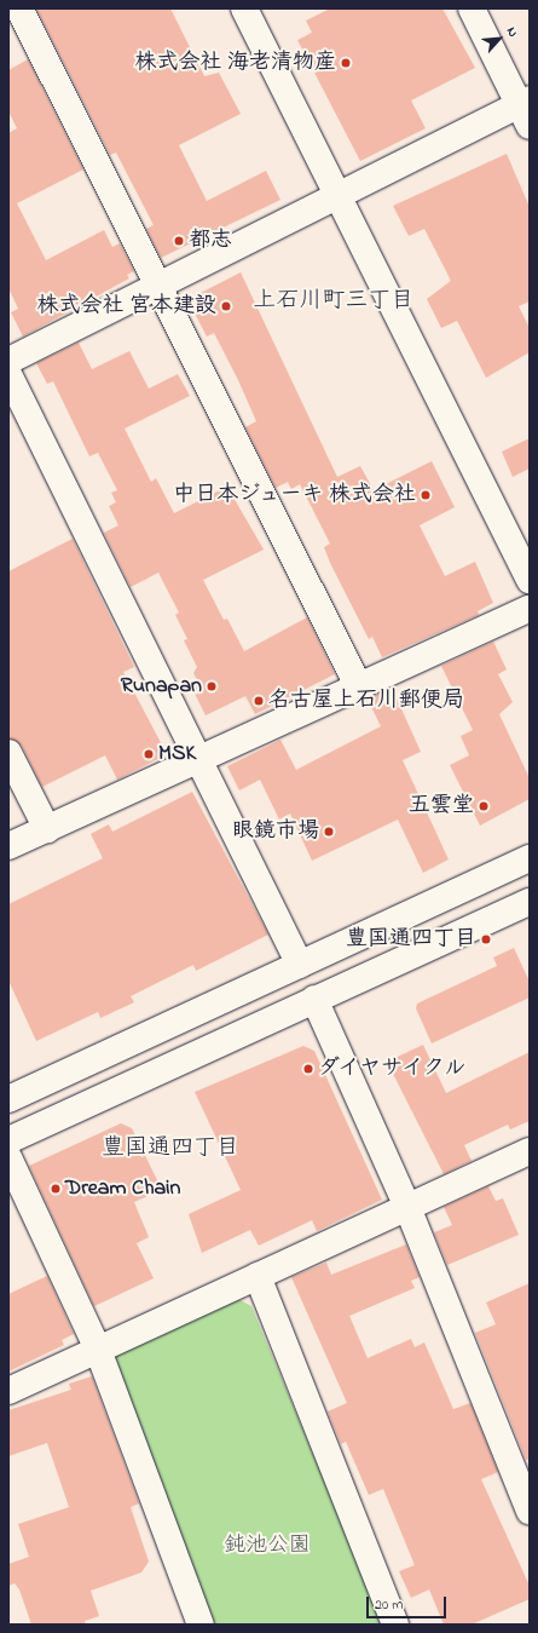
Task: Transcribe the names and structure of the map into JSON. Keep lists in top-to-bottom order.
{
  "districts": ["上石川町三丁目", "豊国通四丁目"],
  "parks": ["鈍池公園"],
  "places": [
    "株式会社 海老清物産",
    "都志",
    "株式会社 宮本建設",
    "中日本ジューキ 株式会社",
    "Runapan",
    "名古屋上石川郵便局",
    "MSK",
    "五雲堂",
    "眼鏡市場",
    "豊国通四丁目",
    "ダイヤサイクル",
    "Dream Chain"
  ],
  "scale_bar": "20 m",
  "north": "top right"
}
